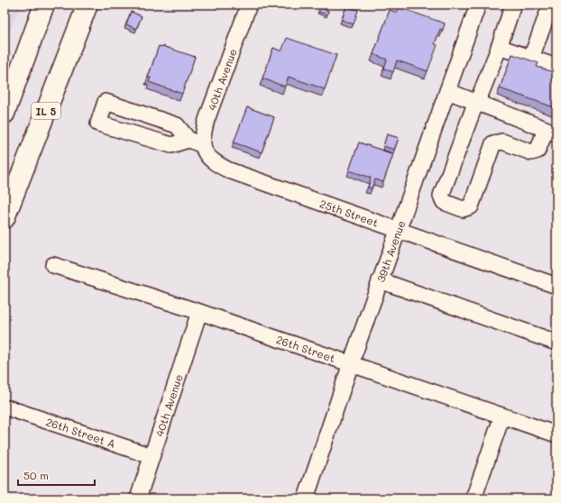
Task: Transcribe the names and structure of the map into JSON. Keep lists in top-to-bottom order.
{
  "streets": {
    "highway": ["IL 5"],
    "street": [
      "40th Avenue",
      "25th Street",
      "39th Avenue",
      "26th Street",
      "26th Street A"
    ]
  },
  "crossings": [
    ["40th Avenue", "25th Street"],
    ["40th Avenue", "26th Street"],
    ["40th Avenue", "26th Street A"],
    ["25th Street", "39th Avenue"],
    ["39th Avenue", "26th Street"]
  ],
  "scale_bar": "50 m"
}
